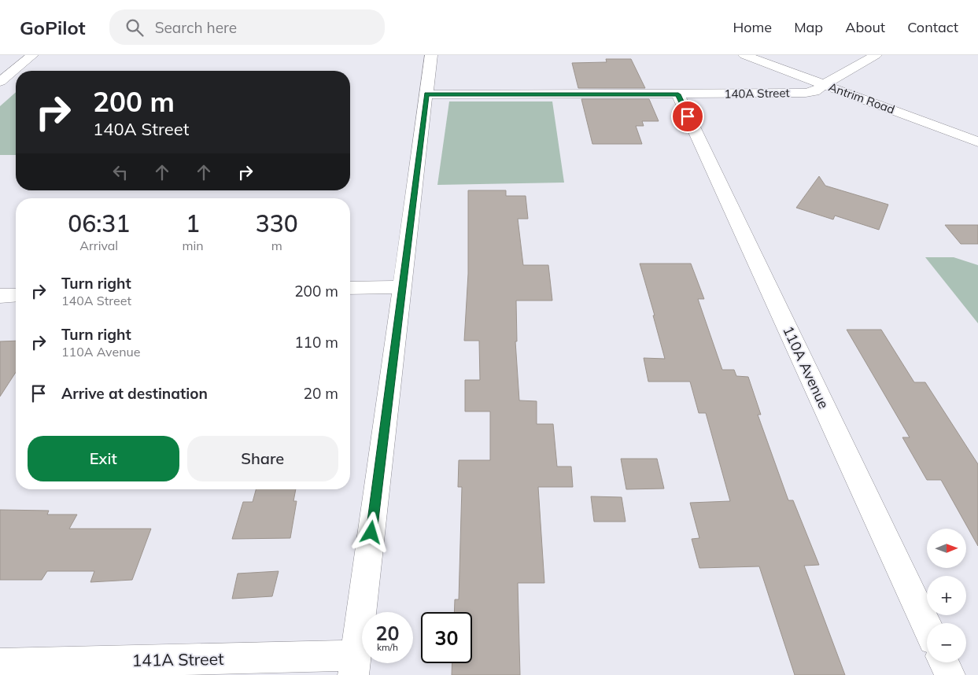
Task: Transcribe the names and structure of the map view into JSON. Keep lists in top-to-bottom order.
{
  "streets": {
    "street": [
      "140A Street",
      "Antrim Road",
      "110A Avenue",
      "141A Street"
    ]
  },
  "crossings": [
    ["140A Street", "Antrim Road"],
    ["140A Street", "110A Avenue"]
  ],
  "north": "right",
  "page": {
    "header": "GoPilot",
    "search": "Search here",
    "nav": [
      "Home",
      "Map",
      "About",
      "Contact"
    ],
    "turn": ["200 m", "140A Street"],
    "eta": [
      "06:31",
      "Arrival",
      "1",
      "min",
      "330",
      "m"
    ],
    "list": [
      {
        "name": "Turn right",
        "note": "140A Street",
        "value": "200 m"
      },
      {
        "name": "Turn right",
        "note": "110A Avenue",
        "value": "110 m"
      },
      {
        "name": "Arrive at destination",
        "value": "20 m"
      }
    ],
    "buttons": ["Exit", "Share"],
    "map_buttons": ["+", "−"],
    "speed": "20 km/h",
    "limit": "30"
  }
}
